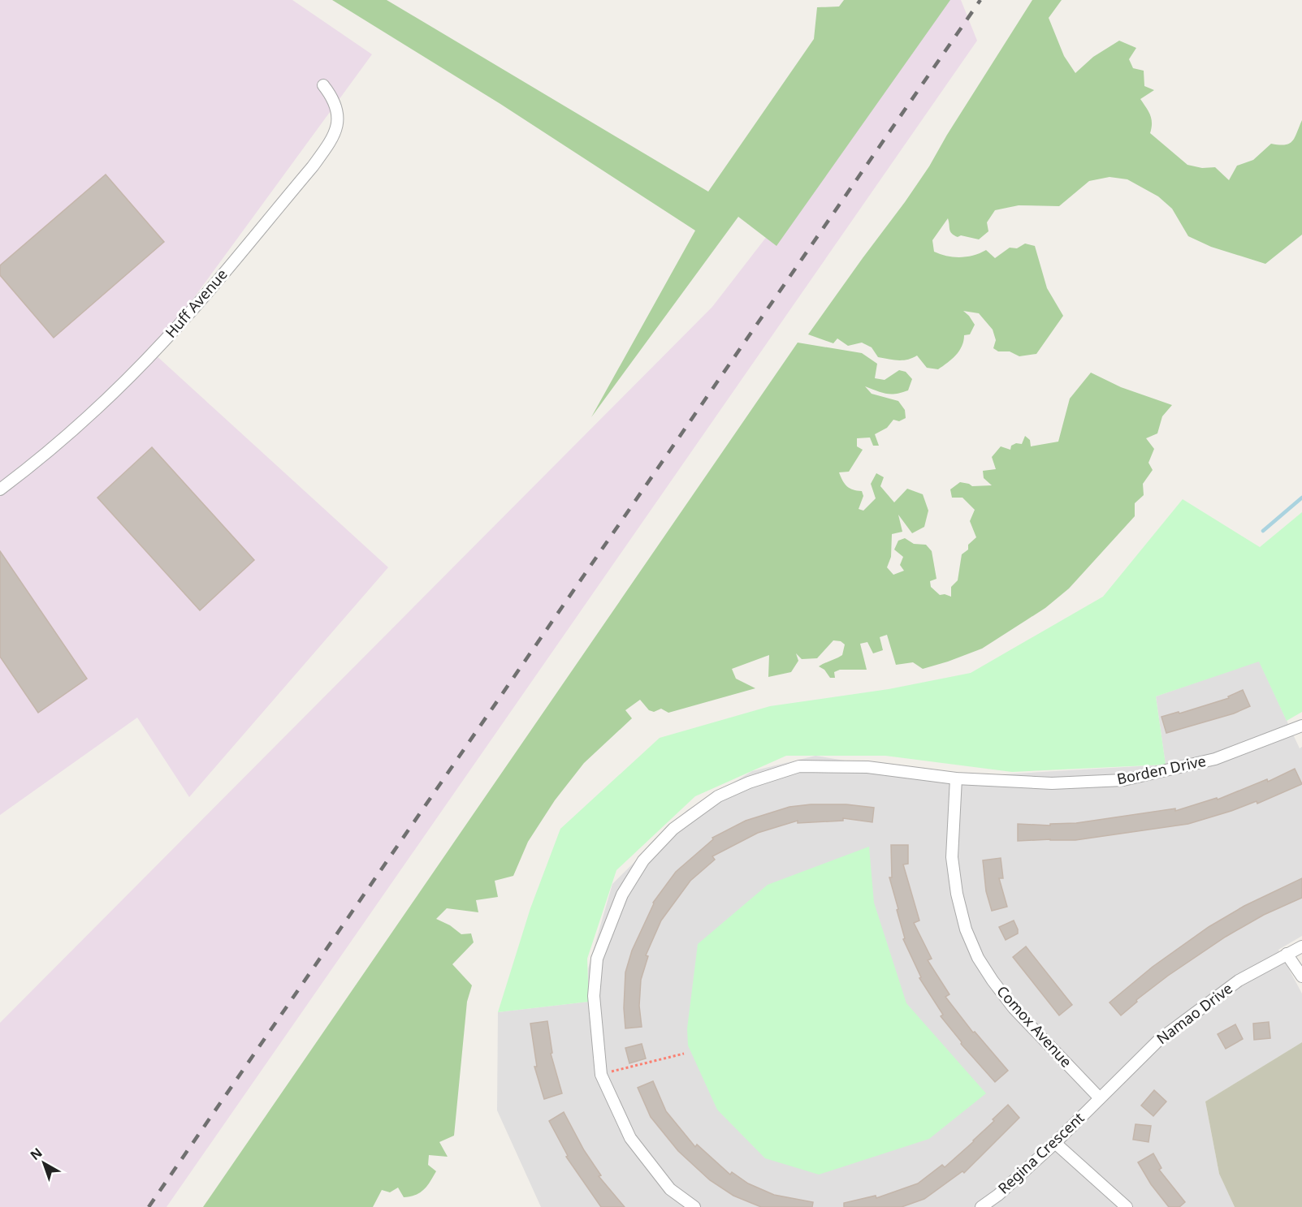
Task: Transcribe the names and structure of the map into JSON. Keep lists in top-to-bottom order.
{
  "streets": {
    "street": [
      "Huff Avenue",
      "Borden Drive",
      "Namao Drive",
      "Comox Avenue",
      "Regina Crescent"
    ]
  },
  "crossings": [
    ["Borden Drive", "Comox Avenue"],
    ["Namao Drive", "Comox Avenue"],
    ["Namao Drive", "Regina Crescent"],
    ["Comox Avenue", "Regina Crescent"]
  ],
  "north": "top left"
}
